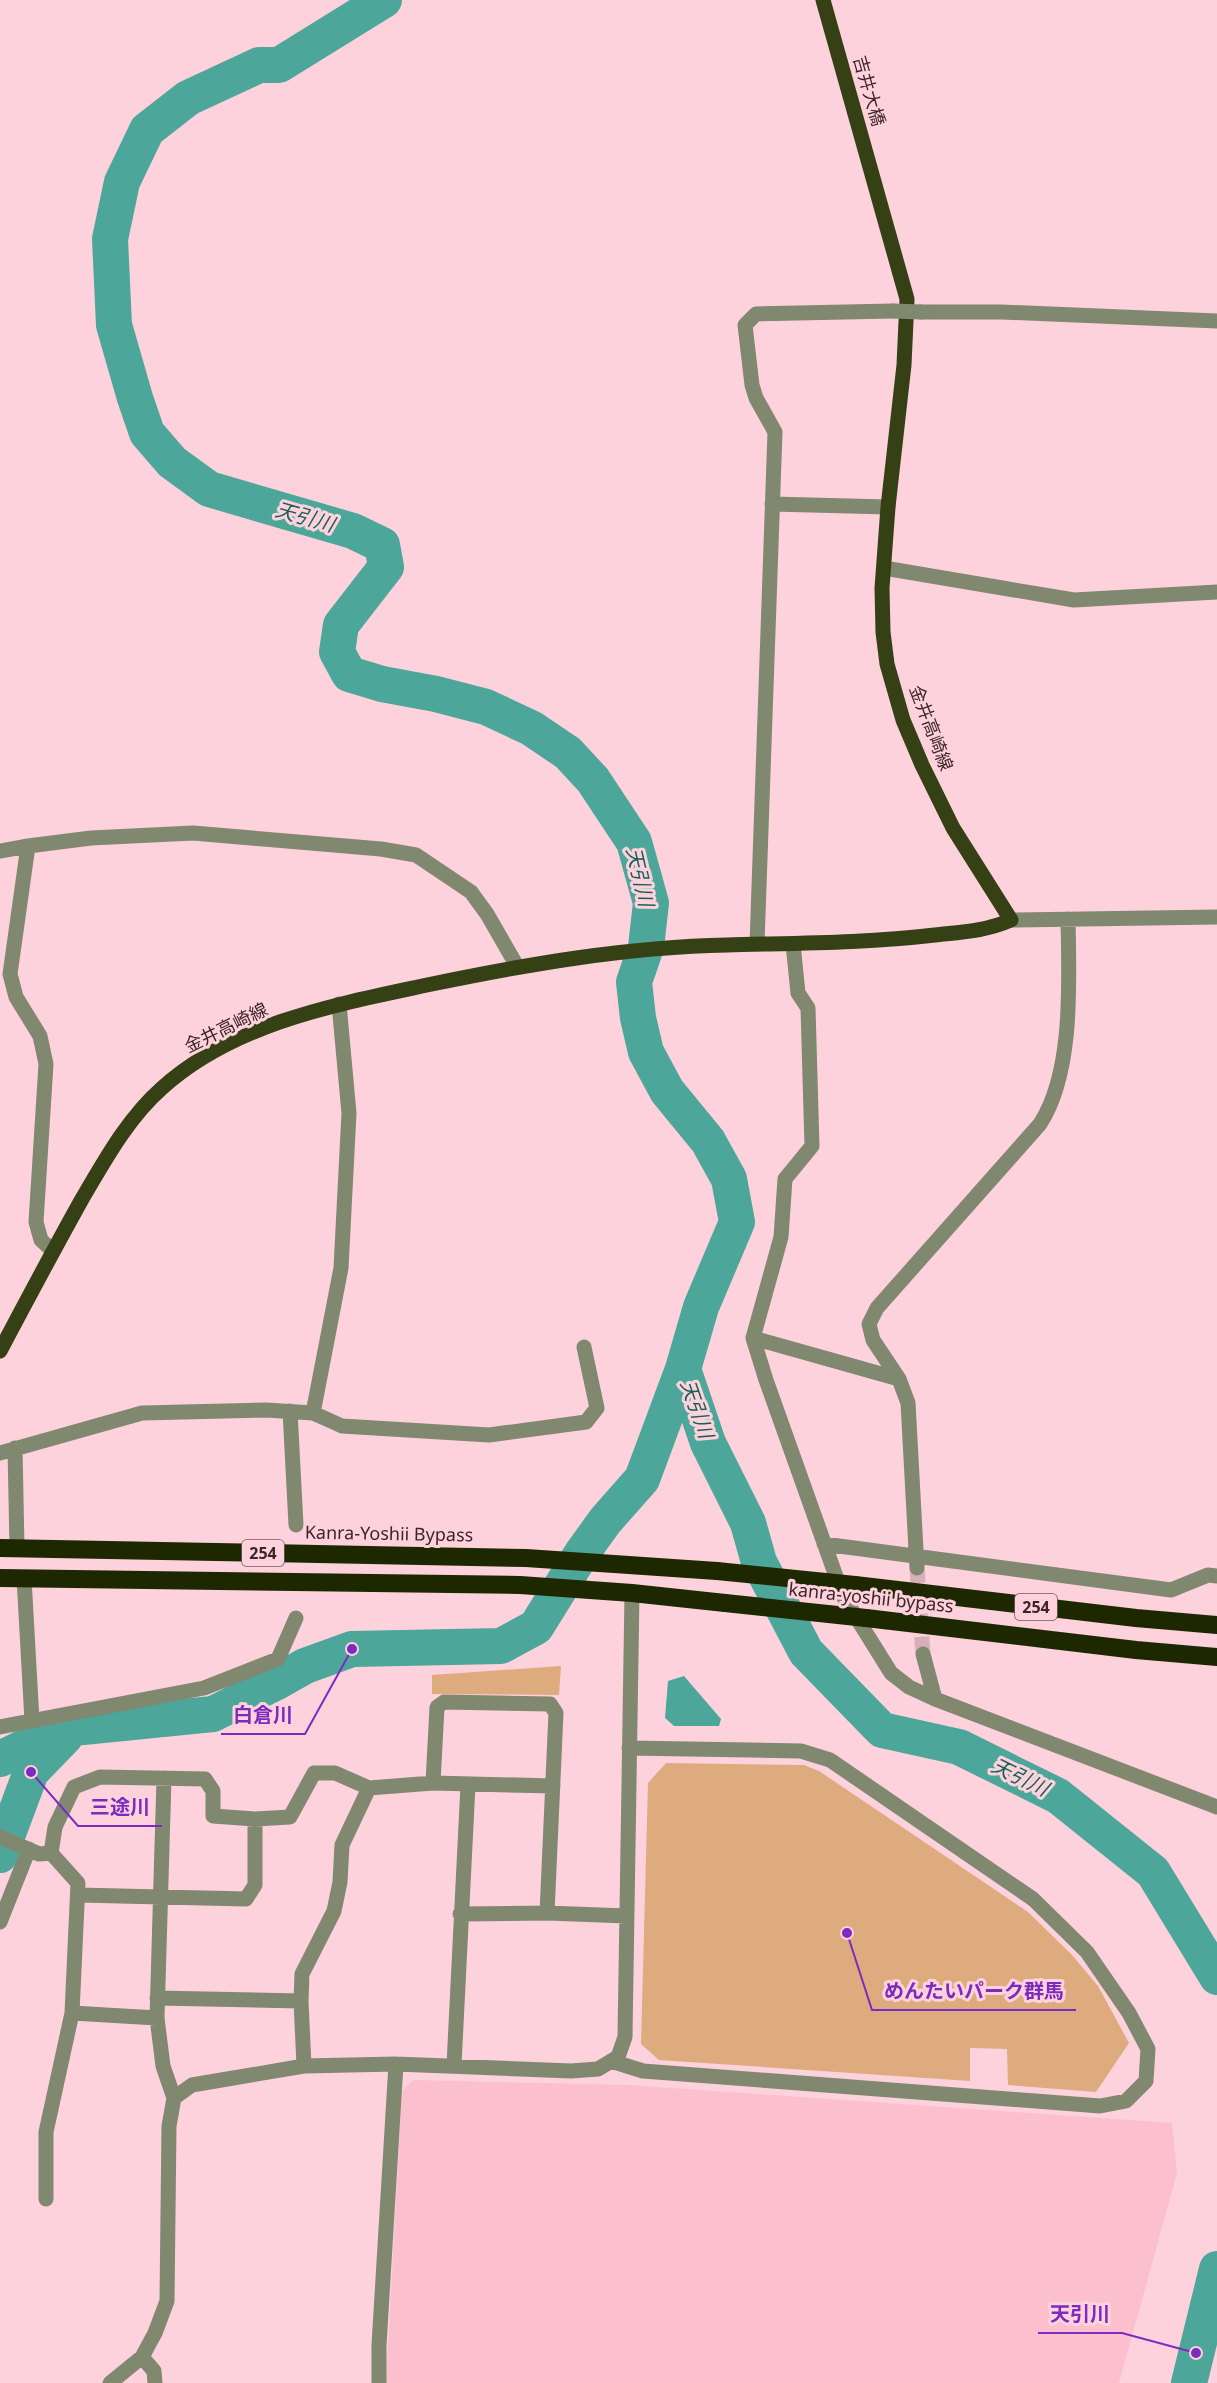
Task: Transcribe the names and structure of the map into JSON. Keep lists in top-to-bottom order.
{
  "streets": {
    "highway": ["Kanra-Yoshii Bypass", "254", "kanra-yoshii bypass"],
    "main road": ["吉井大橋", "金井高崎線"]
  },
  "crossings": [
    ["吉井大橋", "金井高崎線"],
    ["Kanra-Yoshii Bypass", "kanra-yoshii bypass"],
    ["254", "kanra-yoshii bypass"]
  ],
  "water": ["天引川"],
  "places": [
    "白倉川",
    "三途川",
    "めんたいパーク群馬",
    "天引川"
  ]
}
